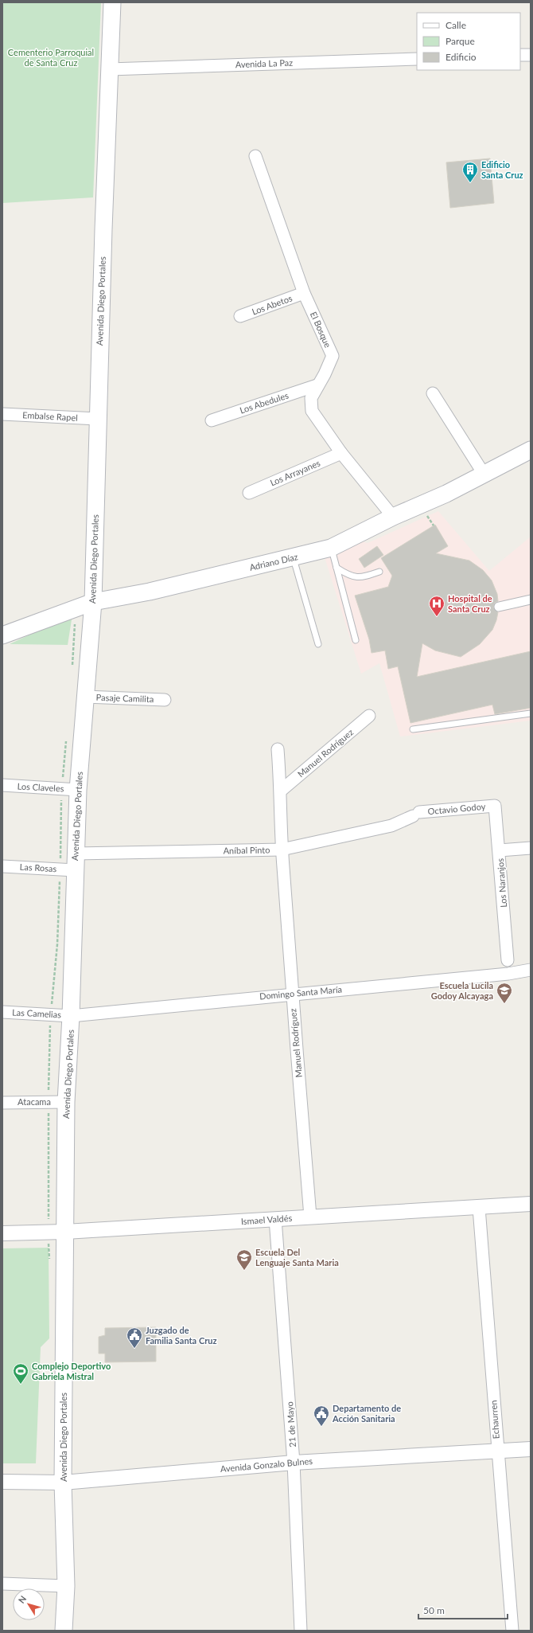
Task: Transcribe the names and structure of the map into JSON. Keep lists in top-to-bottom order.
{
  "streets": {
    "main road": ["Avenida Diego Portales", "Adriano Díaz"],
    "street": [
      "Avenida La Paz",
      "Los Abetos",
      "El Bosque",
      "Los Abedules",
      "Embalse Rapel",
      "Los Arrayanes",
      "Pasaje Camilita",
      "Manuel Rodríguez",
      "Los Claveles",
      "Octavio Godoy",
      "Aníbal Pinto",
      "Las Rosas",
      "Los Naranjos",
      "Domingo Santa María",
      "Las Camelias",
      "Atacama",
      "Ismael Valdés",
      "Echaurren",
      "21 de Mayo",
      "Avenida Gonzalo Bulnes"
    ]
  },
  "crossings": [
    ["Avenida La Paz", "Avenida Diego Portales"],
    ["Avenida Diego Portales", "Embalse Rapel"],
    ["Avenida Diego Portales", "Adriano Díaz"],
    ["Avenida Diego Portales", "Pasaje Camilita"],
    ["Avenida Diego Portales", "Los Claveles"],
    ["Avenida Diego Portales", "Aníbal Pinto"],
    ["Avenida Diego Portales", "Las Rosas"],
    ["Avenida Diego Portales", "Domingo Santa María"],
    ["Avenida Diego Portales", "Las Camelias"],
    ["Avenida Diego Portales", "Atacama"],
    ["Avenida Diego Portales", "Ismael Valdés"],
    ["Avenida Diego Portales", "Avenida Gonzalo Bulnes"],
    ["Los Abetos", "El Bosque"],
    ["El Bosque", "Los Abedules"],
    ["El Bosque", "Los Arrayanes"],
    ["El Bosque", "Adriano Díaz"],
    ["Manuel Rodríguez", "Aníbal Pinto"],
    ["Manuel Rodríguez", "Domingo Santa María"],
    ["Manuel Rodríguez", "Ismael Valdés"],
    ["Octavio Godoy", "Aníbal Pinto"],
    ["Octavio Godoy", "Los Naranjos"],
    ["Domingo Santa María", "Las Camelias"],
    ["Ismael Valdés", "Echaurren"],
    ["Ismael Valdés", "21 de Mayo"],
    ["Echaurren", "Avenida Gonzalo Bulnes"],
    ["21 de Mayo", "Avenida Gonzalo Bulnes"]
  ],
  "parks": ["Cementerio Parroquial de Santa Cruz"],
  "places": {
    "building": ["Edificio Santa Cruz"],
    "hospital": ["Hospital de Santa Cruz"],
    "school or university": ["Escuela Lucila Godoy Alcayaga", "Escuela Del Lenguaje Santa Maria"],
    "public building": ["Juzgado de Familia Santa Cruz", "Departamento de Acción Sanitaria"],
    "sports": ["Complejo Deportivo Gabriela Mistral"]
  },
  "legend": ["Calle", "Parque", "Edificio"],
  "scale_bar": "50 m",
  "north": "top left"
}
